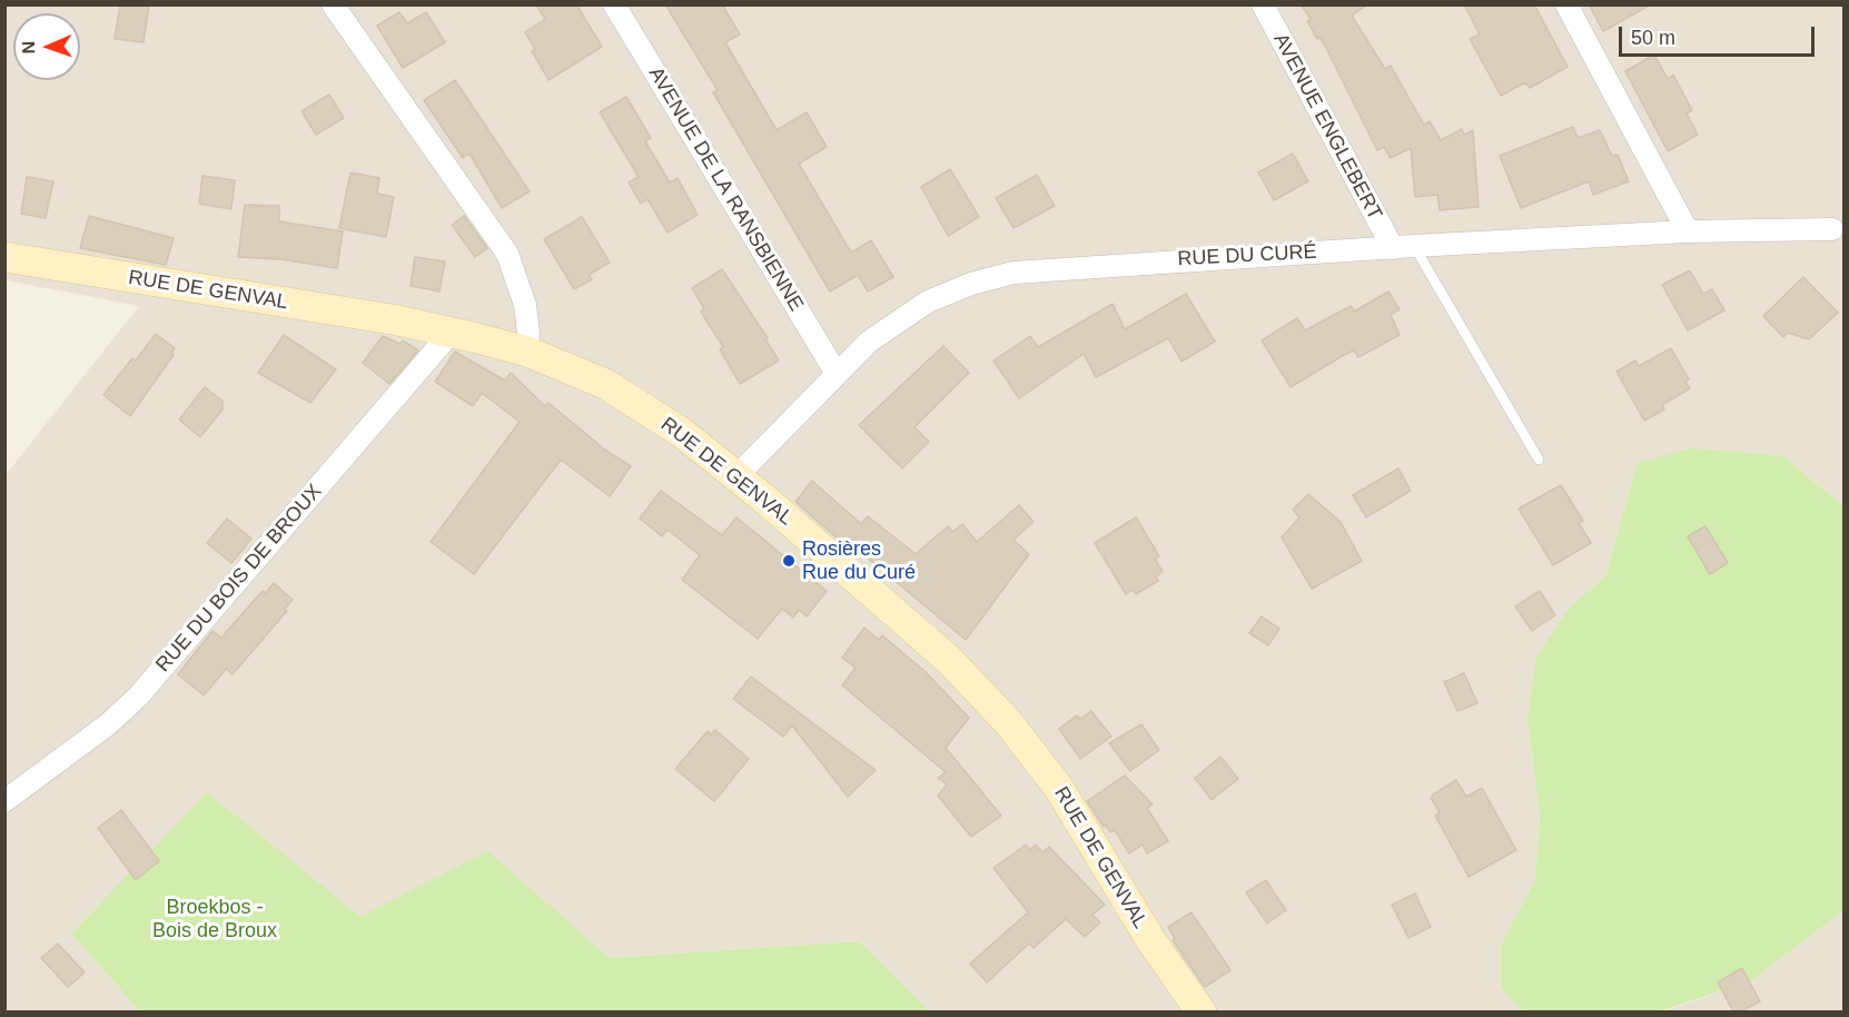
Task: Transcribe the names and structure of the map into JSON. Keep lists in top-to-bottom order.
{
  "streets": {
    "street": [
      "AVENUE ENGLEBERT",
      "AVENUE DE LA RANSBIENNE",
      "RUE DU CURÉ",
      "RUE DE GENVAL",
      "RUE DU BOIS DE BROUX"
    ]
  },
  "crossings": [
    ["AVENUE ENGLEBERT", "RUE DU CURÉ"],
    ["AVENUE DE LA RANSBIENNE", "RUE DU CURÉ"],
    ["RUE DU CURÉ", "RUE DE GENVAL"],
    ["RUE DE GENVAL", "RUE DU BOIS DE BROUX"]
  ],
  "parks": ["Broekbos - Bois de Broux"],
  "places": ["Rosières Rue du Curé"],
  "scale_bar": "50 m",
  "north": "left"
}
